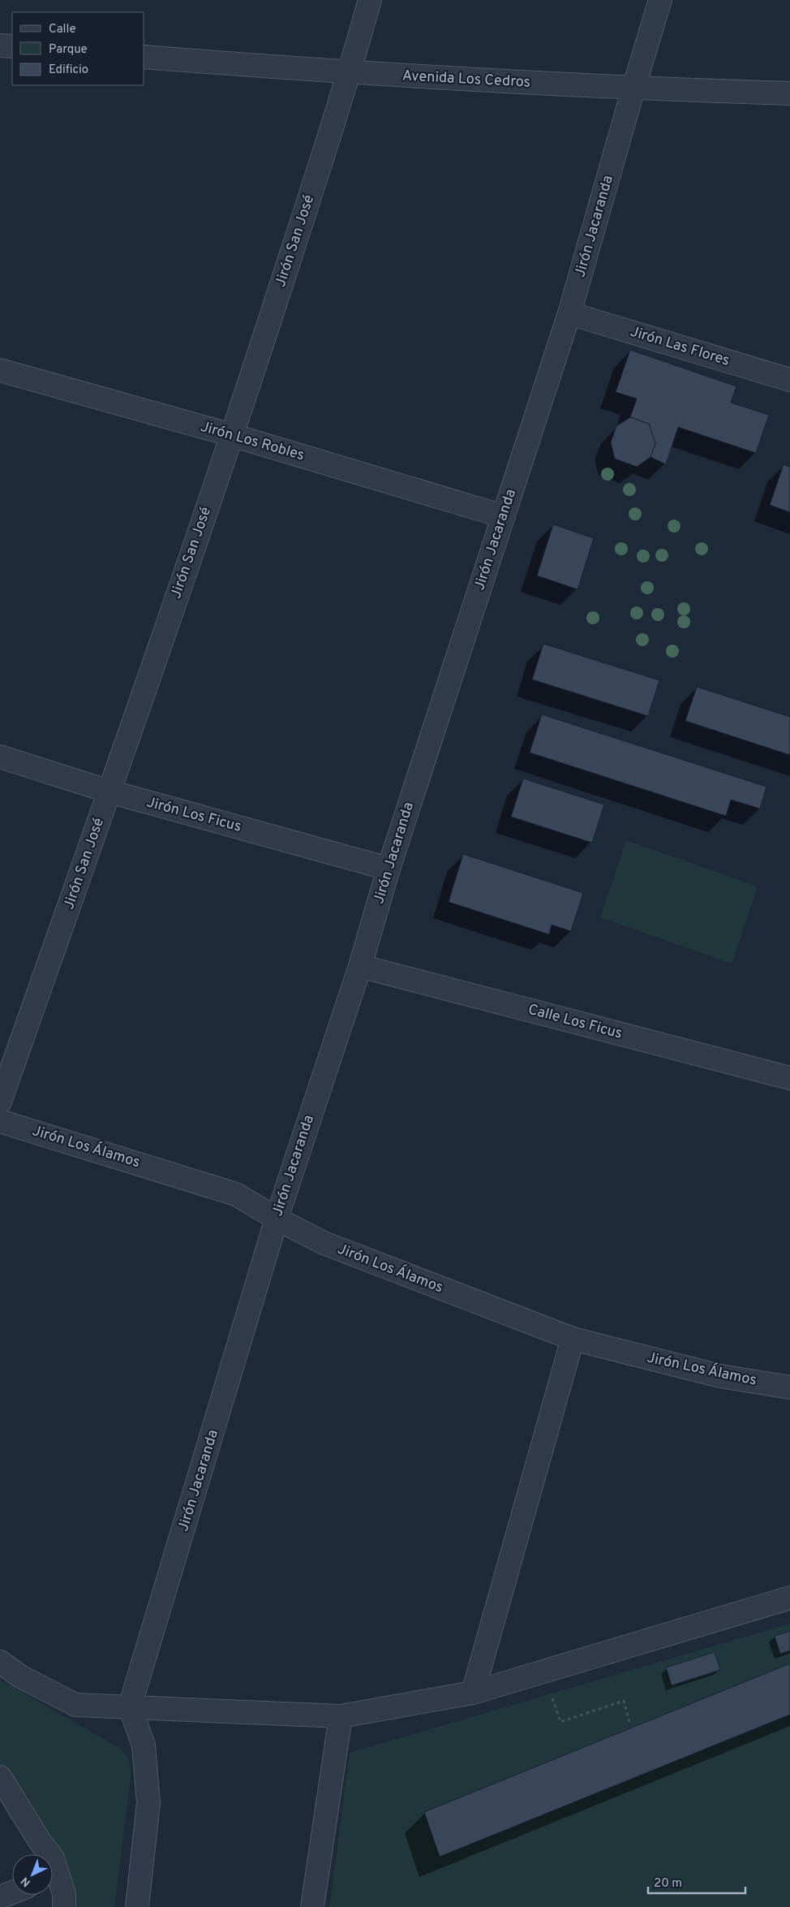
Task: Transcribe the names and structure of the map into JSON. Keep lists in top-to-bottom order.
{
  "streets": {
    "street": [
      "Avenida Los Cedros",
      "Jirón Jacaranda",
      "Jirón San José",
      "Jirón Las Flores",
      "Jirón Los Robles",
      "Jirón Los Ficus",
      "Calle Los Ficus",
      "Jirón Los Álamos"
    ]
  },
  "crossings": [
    ["Avenida Los Cedros", "Jirón Jacaranda"],
    ["Avenida Los Cedros", "Jirón San José"],
    ["Jirón Jacaranda", "Jirón Las Flores"],
    ["Jirón Jacaranda", "Jirón Los Robles"],
    ["Jirón Jacaranda", "Jirón Los Ficus"],
    ["Jirón Jacaranda", "Calle Los Ficus"],
    ["Jirón Jacaranda", "Jirón Los Álamos"],
    ["Jirón San José", "Jirón Los Robles"],
    ["Jirón San José", "Jirón Los Ficus"]
  ],
  "legend": ["Calle", "Parque", "Edificio"],
  "scale_bar": "20 m",
  "north": "bottom left"
}
